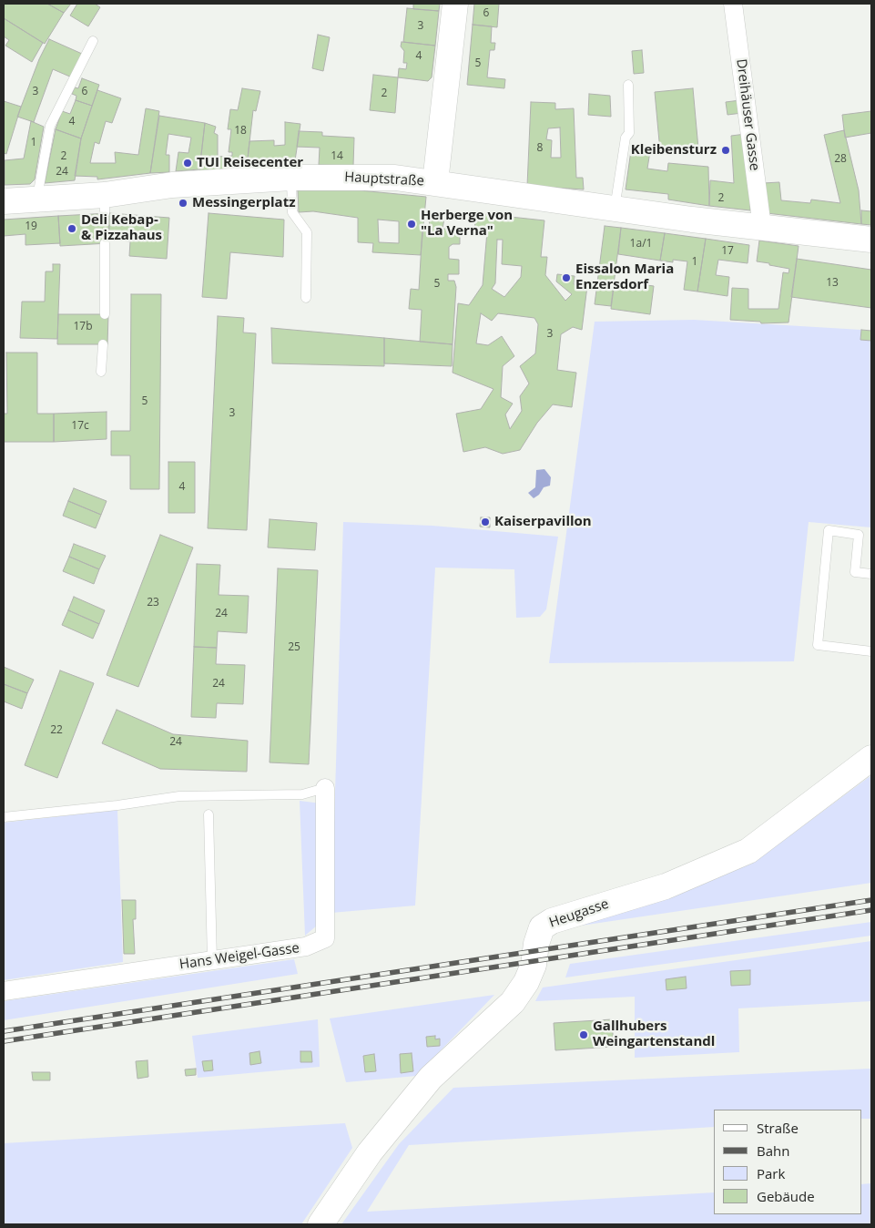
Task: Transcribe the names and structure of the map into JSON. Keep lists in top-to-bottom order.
{
  "streets": {
    "main road": ["Hauptstraße", "Heugasse"],
    "street": ["Dreihäuser Gasse", "Hans Weigel-Gasse"]
  },
  "crossings": [
    ["Dreihäuser Gasse", "Hauptstraße"]
  ],
  "places": [
    "Kleibensturz",
    "TUI Reisecenter",
    "Messingerplatz",
    "Herberge von \"La Verna\"",
    "Deli Kebap- & Pizzahaus",
    "Eissalon Maria Enzersdorf",
    "Kaiserpavillon",
    "Gallhubers Weingartenstandl"
  ],
  "house_numbers": [
    "6",
    "3",
    "4",
    "5",
    "3",
    "6",
    "2",
    "4",
    "18",
    "1",
    "8",
    "2",
    "14",
    "28",
    "24",
    "2",
    "19",
    "1a/1",
    "17",
    "1",
    "13",
    "5",
    "17b",
    "3",
    "5",
    "3",
    "17c",
    "4",
    "23",
    "24",
    "25",
    "24",
    "22",
    "24"
  ],
  "legend": [
    "Straße",
    "Bahn",
    "Park",
    "Gebäude"
  ]
}
